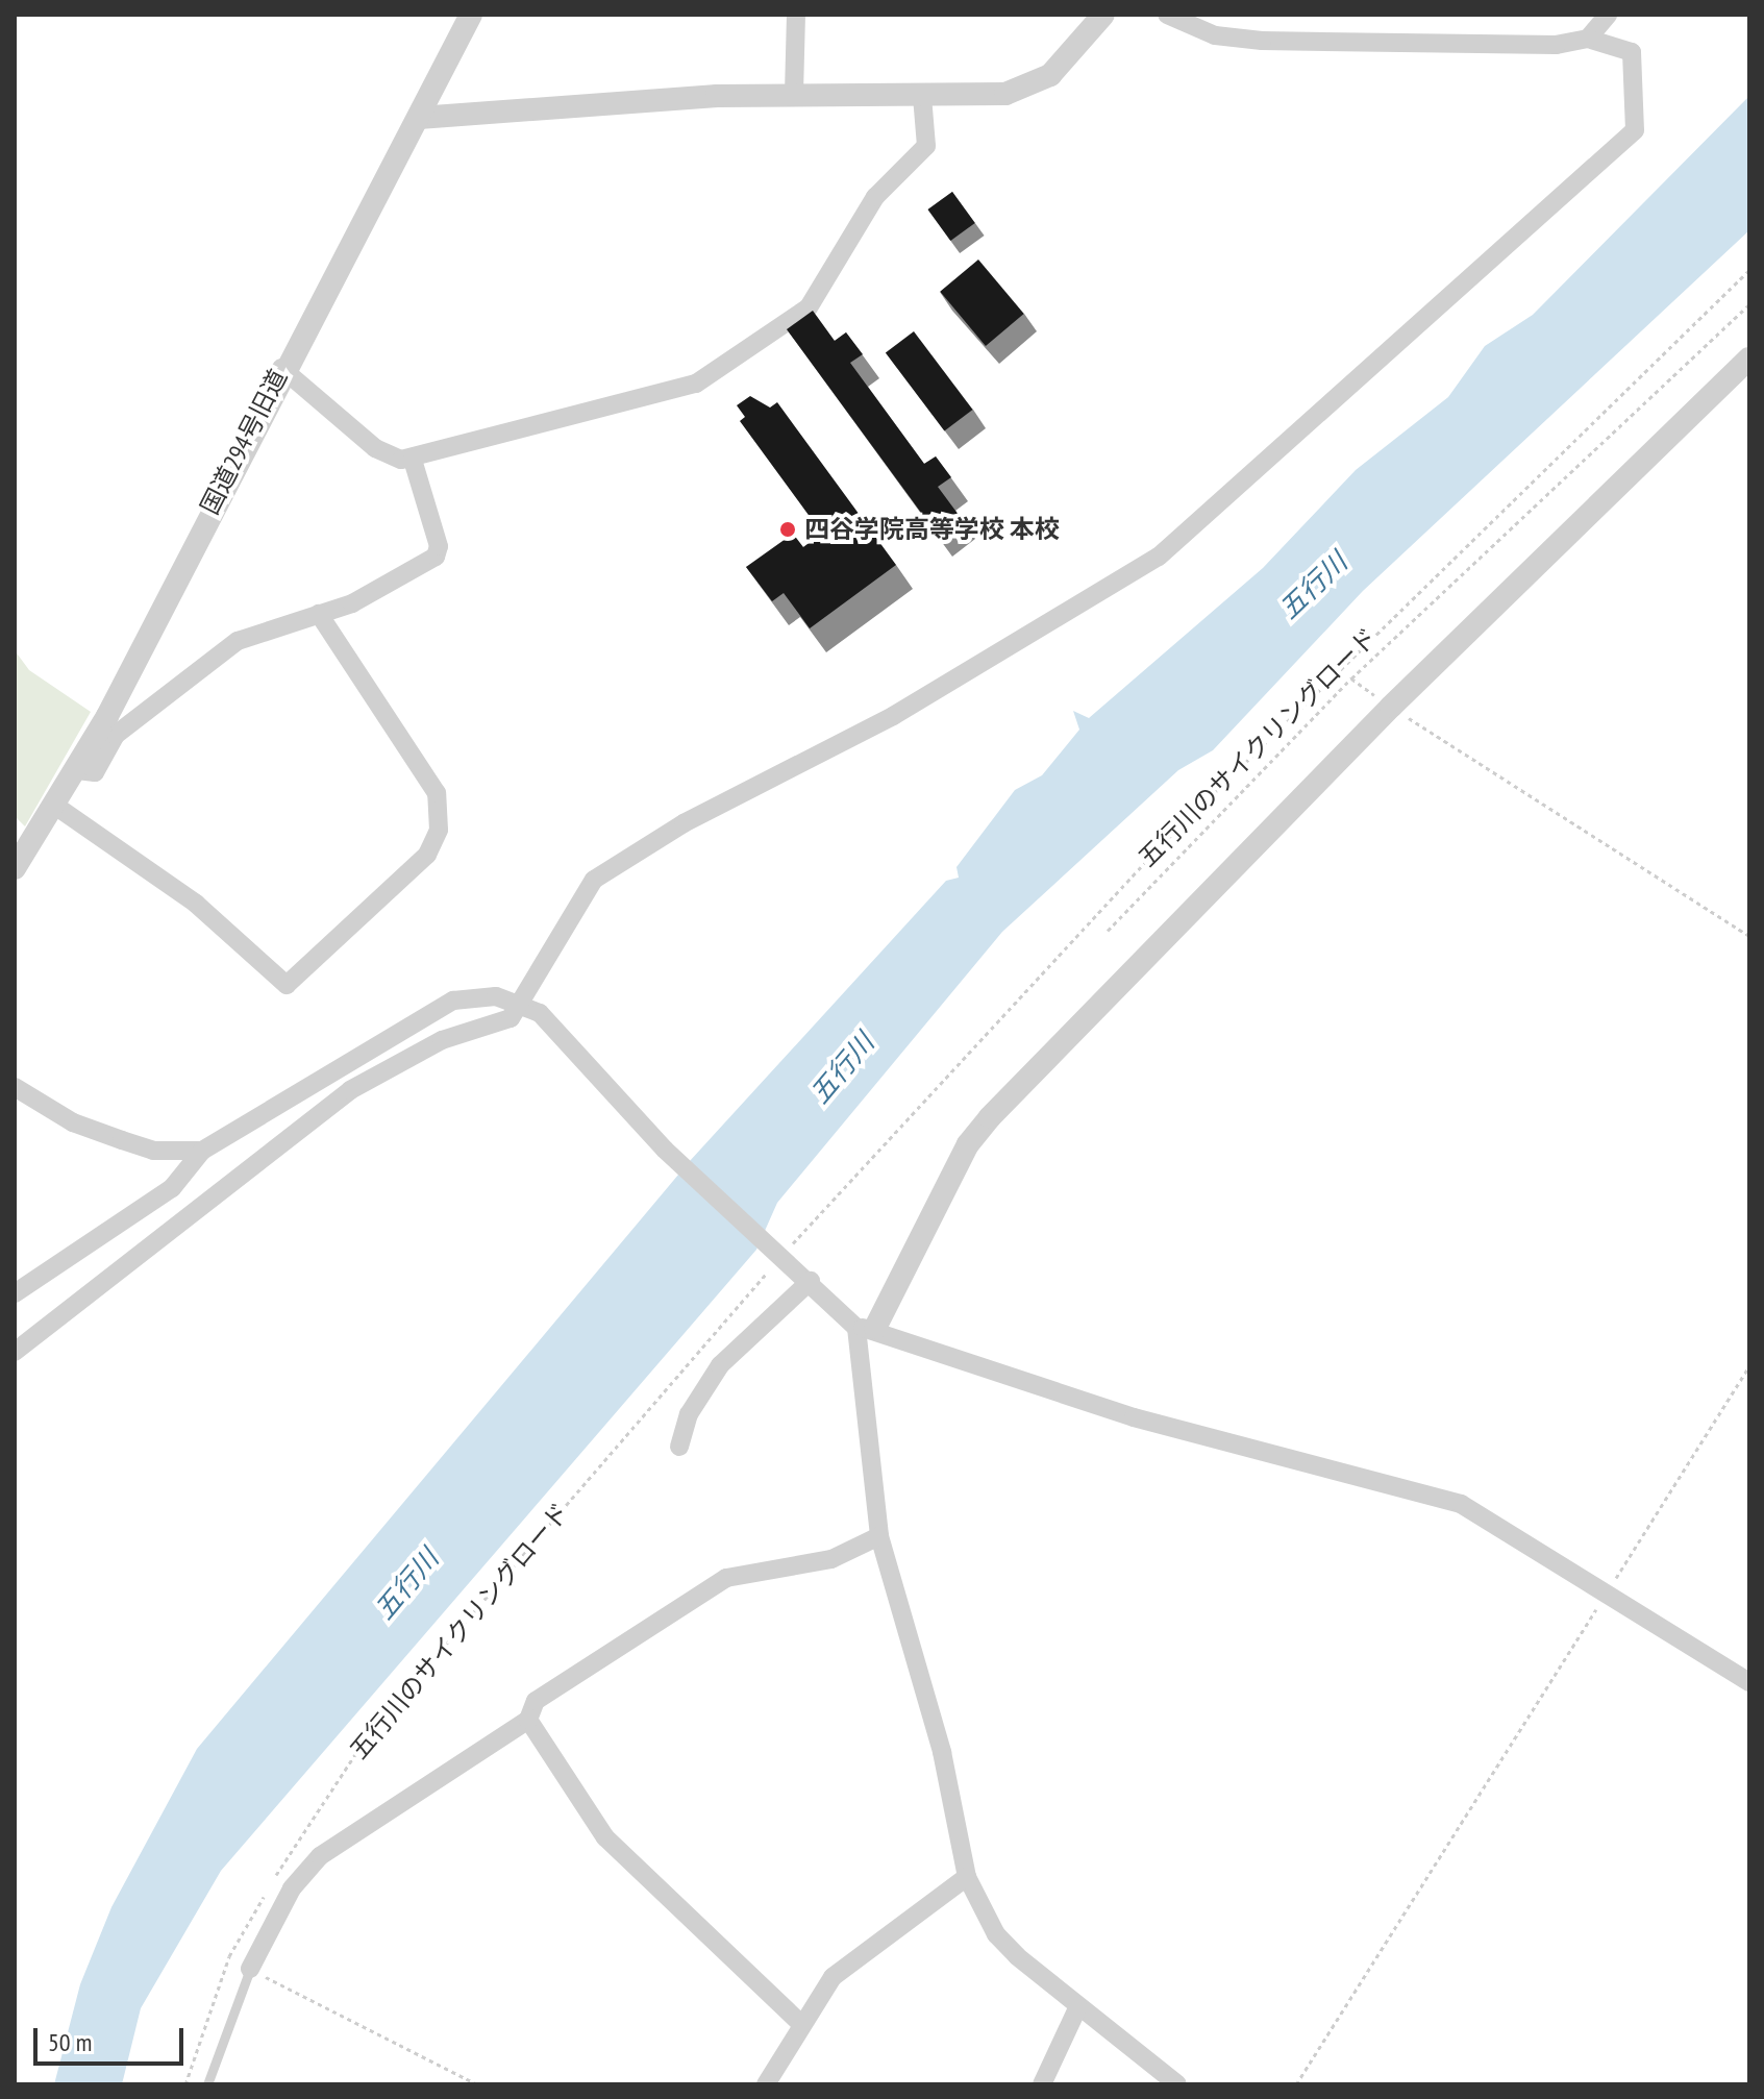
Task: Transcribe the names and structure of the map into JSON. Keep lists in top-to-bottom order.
{
  "streets": {
    "street": ["国道294号旧道"],
    "path": ["五行川のサイクリングロード"]
  },
  "water": ["五行川"],
  "places": ["四谷学院高等学校 本校"],
  "scale_bar": "50 m"
}
